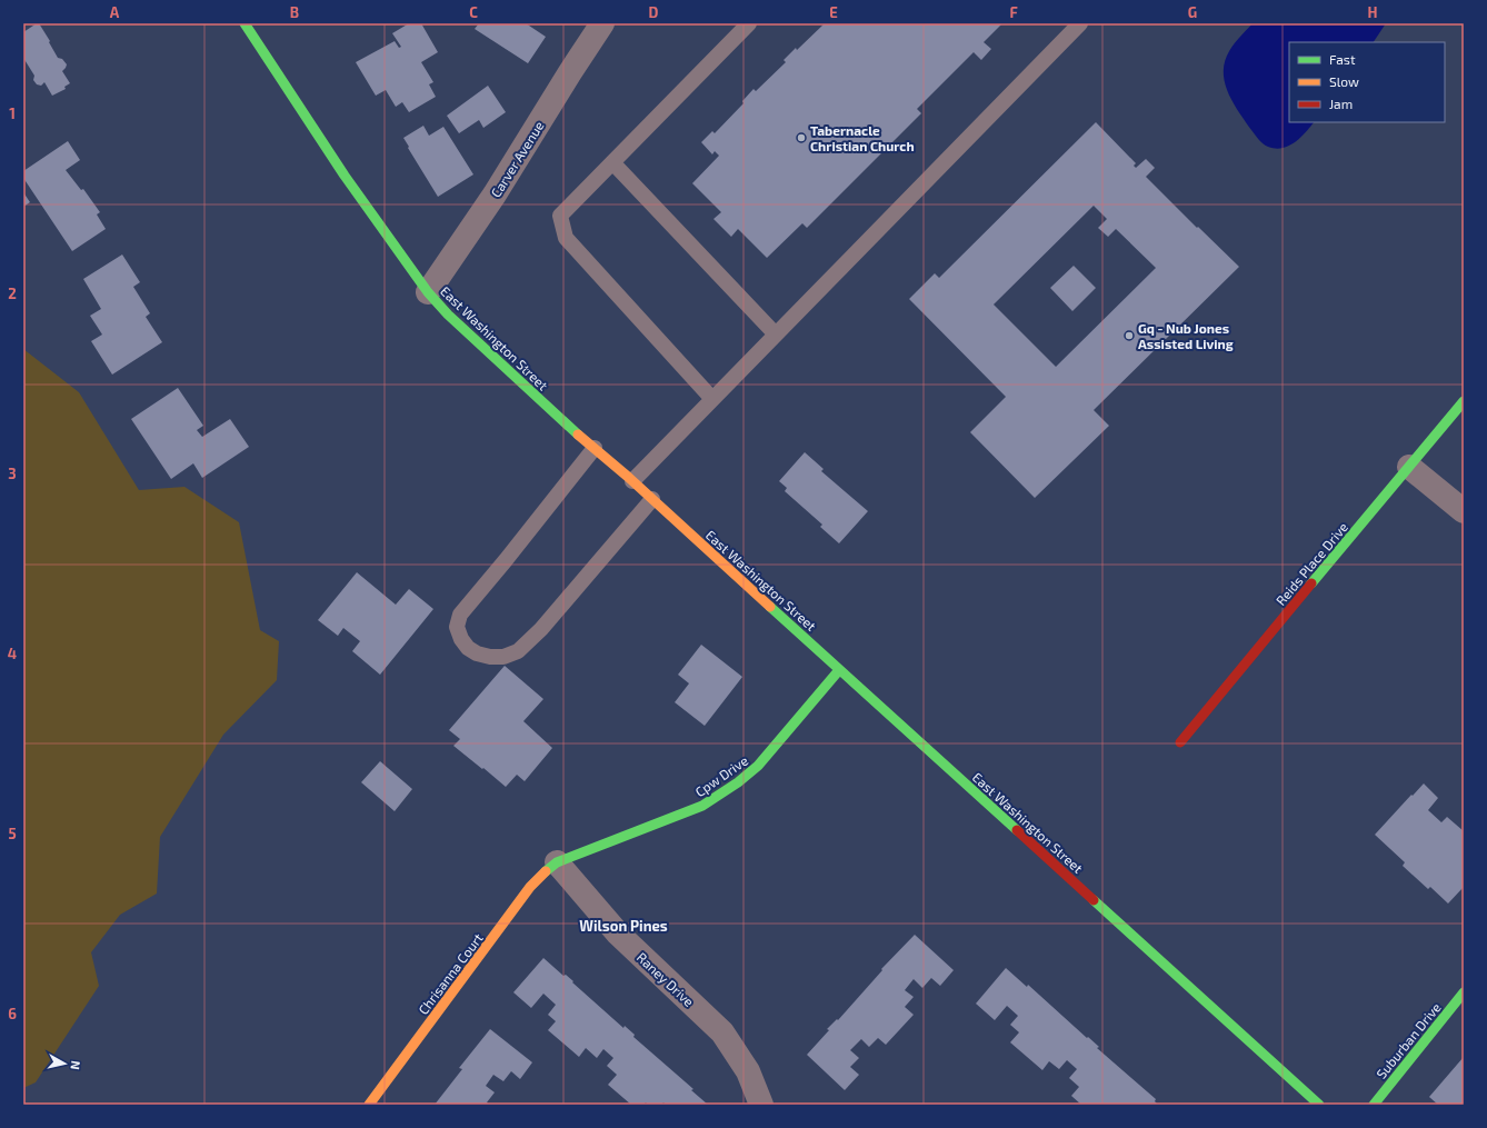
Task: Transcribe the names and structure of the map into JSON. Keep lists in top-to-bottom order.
{
  "streets": {
    "main road": [
      "East Washington Street",
      "Reids Place Drive",
      "Cpw Drive",
      "Chrisanna Court",
      "Suburban Drive"
    ],
    "street": ["Carver Avenue", "Raney Drive"]
  },
  "crossings": [
    ["Carver Avenue", "East Washington Street"],
    ["East Washington Street", "Cpw Drive"],
    ["Cpw Drive", "Chrisanna Court"],
    ["Cpw Drive", "Raney Drive"],
    ["Chrisanna Court", "Raney Drive"]
  ],
  "districts": ["Wilson Pines"],
  "places": ["Tabernacle Christian Church", "Gq - Nub Jones Assisted Living"],
  "legend": ["Fast", "Slow", "Jam"],
  "north": "right",
  "grid": {
    "columns": [
      "A",
      "B",
      "C",
      "D",
      "E",
      "F",
      "G",
      "H"
    ],
    "rows": [
      "1",
      "2",
      "3",
      "4",
      "5",
      "6"
    ]
  }
}
